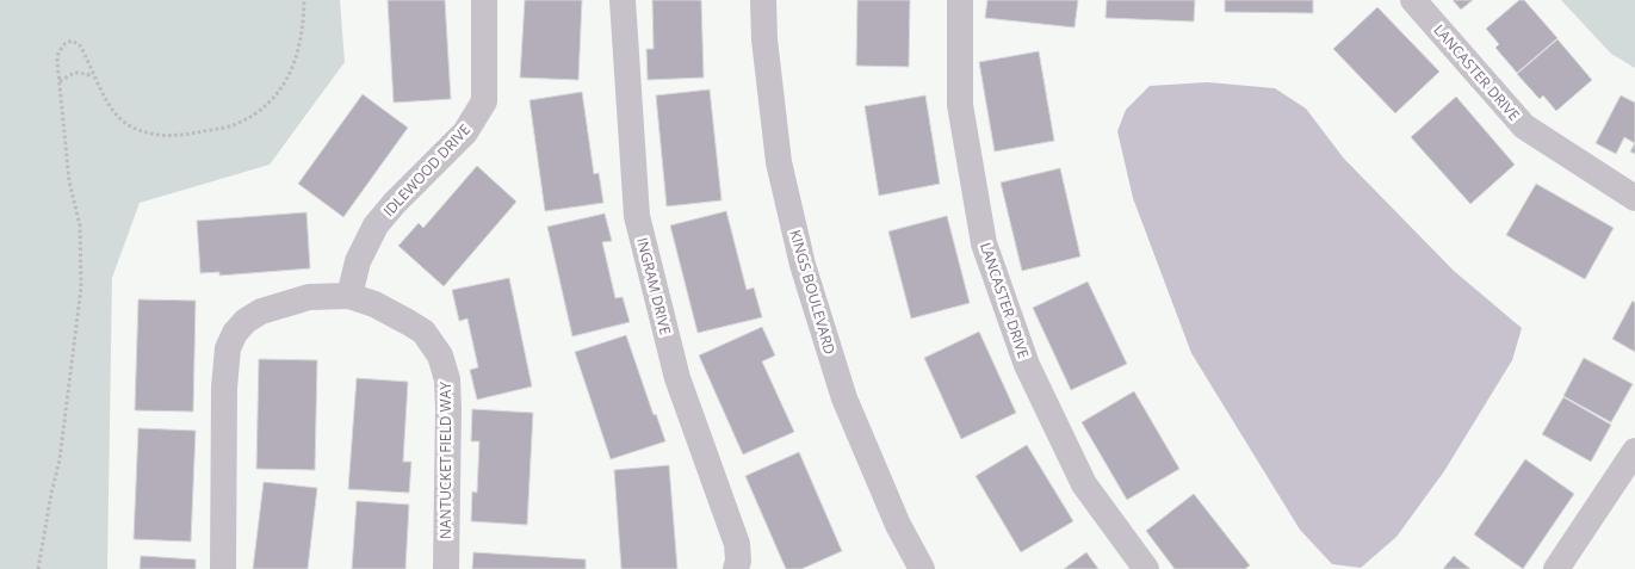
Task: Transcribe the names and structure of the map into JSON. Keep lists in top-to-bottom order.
{
  "streets": {
    "street": [
      "LANCASTER DRIVE",
      "IDLEWOOD DRIVE",
      "INGRAM DRIVE",
      "KINGS BOULEVARD",
      "NANTUCKET FIELD WAY"
    ]
  },
  "crossings": [
    ["IDLEWOOD DRIVE", "NANTUCKET FIELD WAY"]
  ]
}
